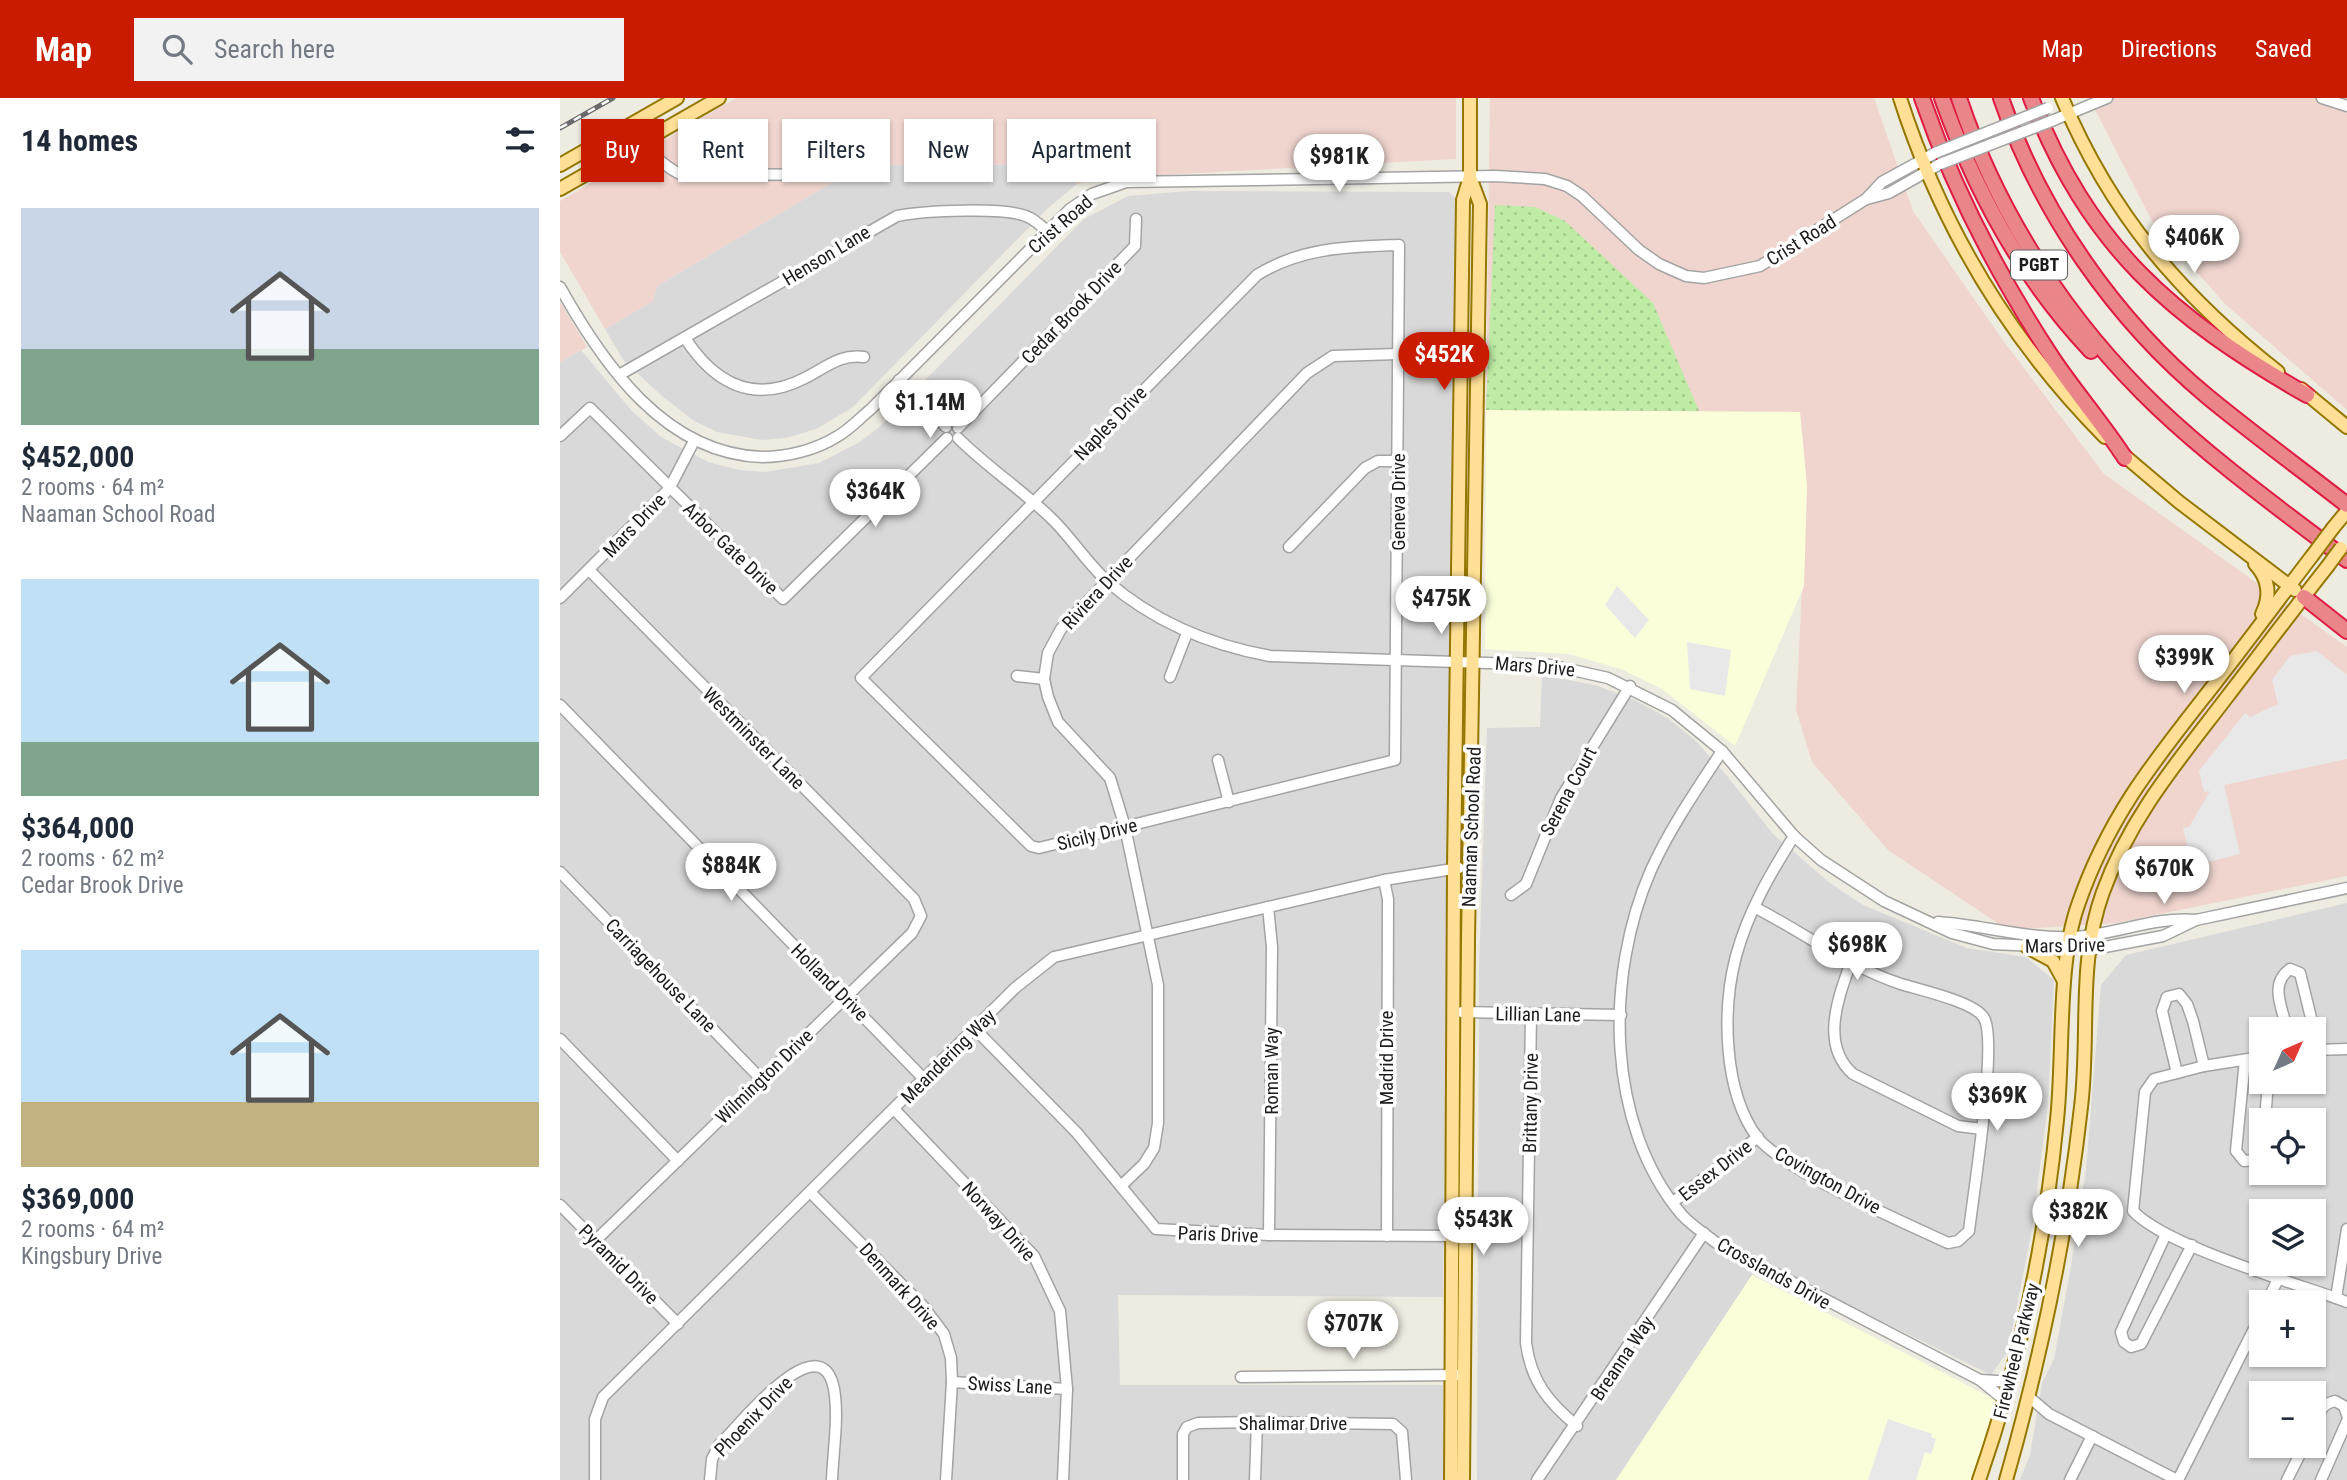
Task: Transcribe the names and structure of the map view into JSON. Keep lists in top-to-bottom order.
{
  "streets": {
    "highway": ["PGBT"],
    "main road": ["Naaman School Road", "Firewheel Parkway"],
    "street": [
      "Crist Road",
      "Henson Lane",
      "Cedar Brook Drive",
      "Naples Drive",
      "Geneva Drive",
      "Mars Drive",
      "Arbor Gate Drive",
      "Riviera Drive",
      "Westminster Lane",
      "Serena Court",
      "Sicily Drive",
      "Carriagehouse Lane",
      "Holland Drive",
      "Lillian Lane",
      "Meandering Way",
      "Madrid Drive",
      "Roman Way",
      "Wilmington Drive",
      "Brittany Drive",
      "Essex Drive",
      "Covington Drive",
      "Norway Drive",
      "Paris Drive",
      "Pyramid Drive",
      "Crosslands Drive",
      "Denmark Drive",
      "Breanna Way",
      "Swiss Lane",
      "Phoenix Drive",
      "Shalimar Drive"
    ]
  },
  "crossings": [
    ["Crist Road", "Henson Lane"],
    ["Crist Road", "Mars Drive"],
    ["Crist Road", "Naaman School Road"],
    ["Cedar Brook Drive", "Mars Drive"],
    ["Cedar Brook Drive", "Arbor Gate Drive"],
    ["Naples Drive", "Geneva Drive"],
    ["Naples Drive", "Mars Drive"],
    ["Naples Drive", "Sicily Drive"],
    ["Geneva Drive", "Mars Drive"],
    ["Geneva Drive", "Riviera Drive"],
    ["Geneva Drive", "Sicily Drive"],
    ["Mars Drive", "Arbor Gate Drive"],
    ["Mars Drive", "Riviera Drive"],
    ["Mars Drive", "Westminster Lane"],
    ["Mars Drive", "Serena Court"],
    ["Mars Drive", "Naaman School Road"],
    ["Mars Drive", "Covington Drive"],
    ["Mars Drive", "Crosslands Drive"],
    ["Mars Drive", "Firewheel Parkway"],
    ["Westminster Lane", "Wilmington Drive"],
    ["Naaman School Road", "Lillian Lane"],
    ["Naaman School Road", "Meandering Way"],
    ["Naaman School Road", "Paris Drive"],
    ["Carriagehouse Lane", "Wilmington Drive"],
    ["Holland Drive", "Meandering Way"],
    ["Holland Drive", "Wilmington Drive"],
    ["Lillian Lane", "Brittany Drive"],
    ["Lillian Lane", "Crosslands Drive"],
    ["Meandering Way", "Madrid Drive"],
    ["Meandering Way", "Roman Way"],
    ["Meandering Way", "Norway Drive"],
    ["Meandering Way", "Paris Drive"],
    ["Meandering Way", "Pyramid Drive"],
    ["Meandering Way", "Denmark Drive"],
    ["Madrid Drive", "Paris Drive"],
    ["Roman Way", "Paris Drive"],
    ["Wilmington Drive", "Pyramid Drive"],
    ["Brittany Drive", "Breanna Way"],
    ["Essex Drive", "Covington Drive"],
    ["Essex Drive", "Crosslands Drive"],
    ["Norway Drive", "Swiss Lane"],
    ["Crosslands Drive", "Firewheel Parkway"],
    ["Crosslands Drive", "Breanna Way"],
    ["Denmark Drive", "Swiss Lane"]
  ],
  "north": "top right",
  "page": {
    "header": "Map",
    "search": "Search here",
    "nav": ["Map", "Directions", "Saved"],
    "heading": "14 homes",
    "chip": [
      "Buy",
      "Rent",
      "Filters",
      "New",
      "Apartment"
    ],
    "price": [
      "$981K",
      "$406K",
      "$452K",
      "$1.14M",
      "$364K",
      "$475K",
      "$399K",
      "$884K",
      "$670K",
      "$698K",
      "$369K",
      "$382K",
      "$543K",
      "$707K"
    ],
    "list": [
      {
        "name": "$452,000",
        "note": "2 rooms · 64 m² · Naaman School Road"
      },
      {
        "name": "$364,000",
        "note": "2 rooms · 62 m² · Cedar Brook Drive"
      },
      {
        "name": "$369,000",
        "note": "2 rooms · 64 m² · Kingsbury Drive"
      }
    ],
    "map_buttons": ["+", "−"]
  }
}
